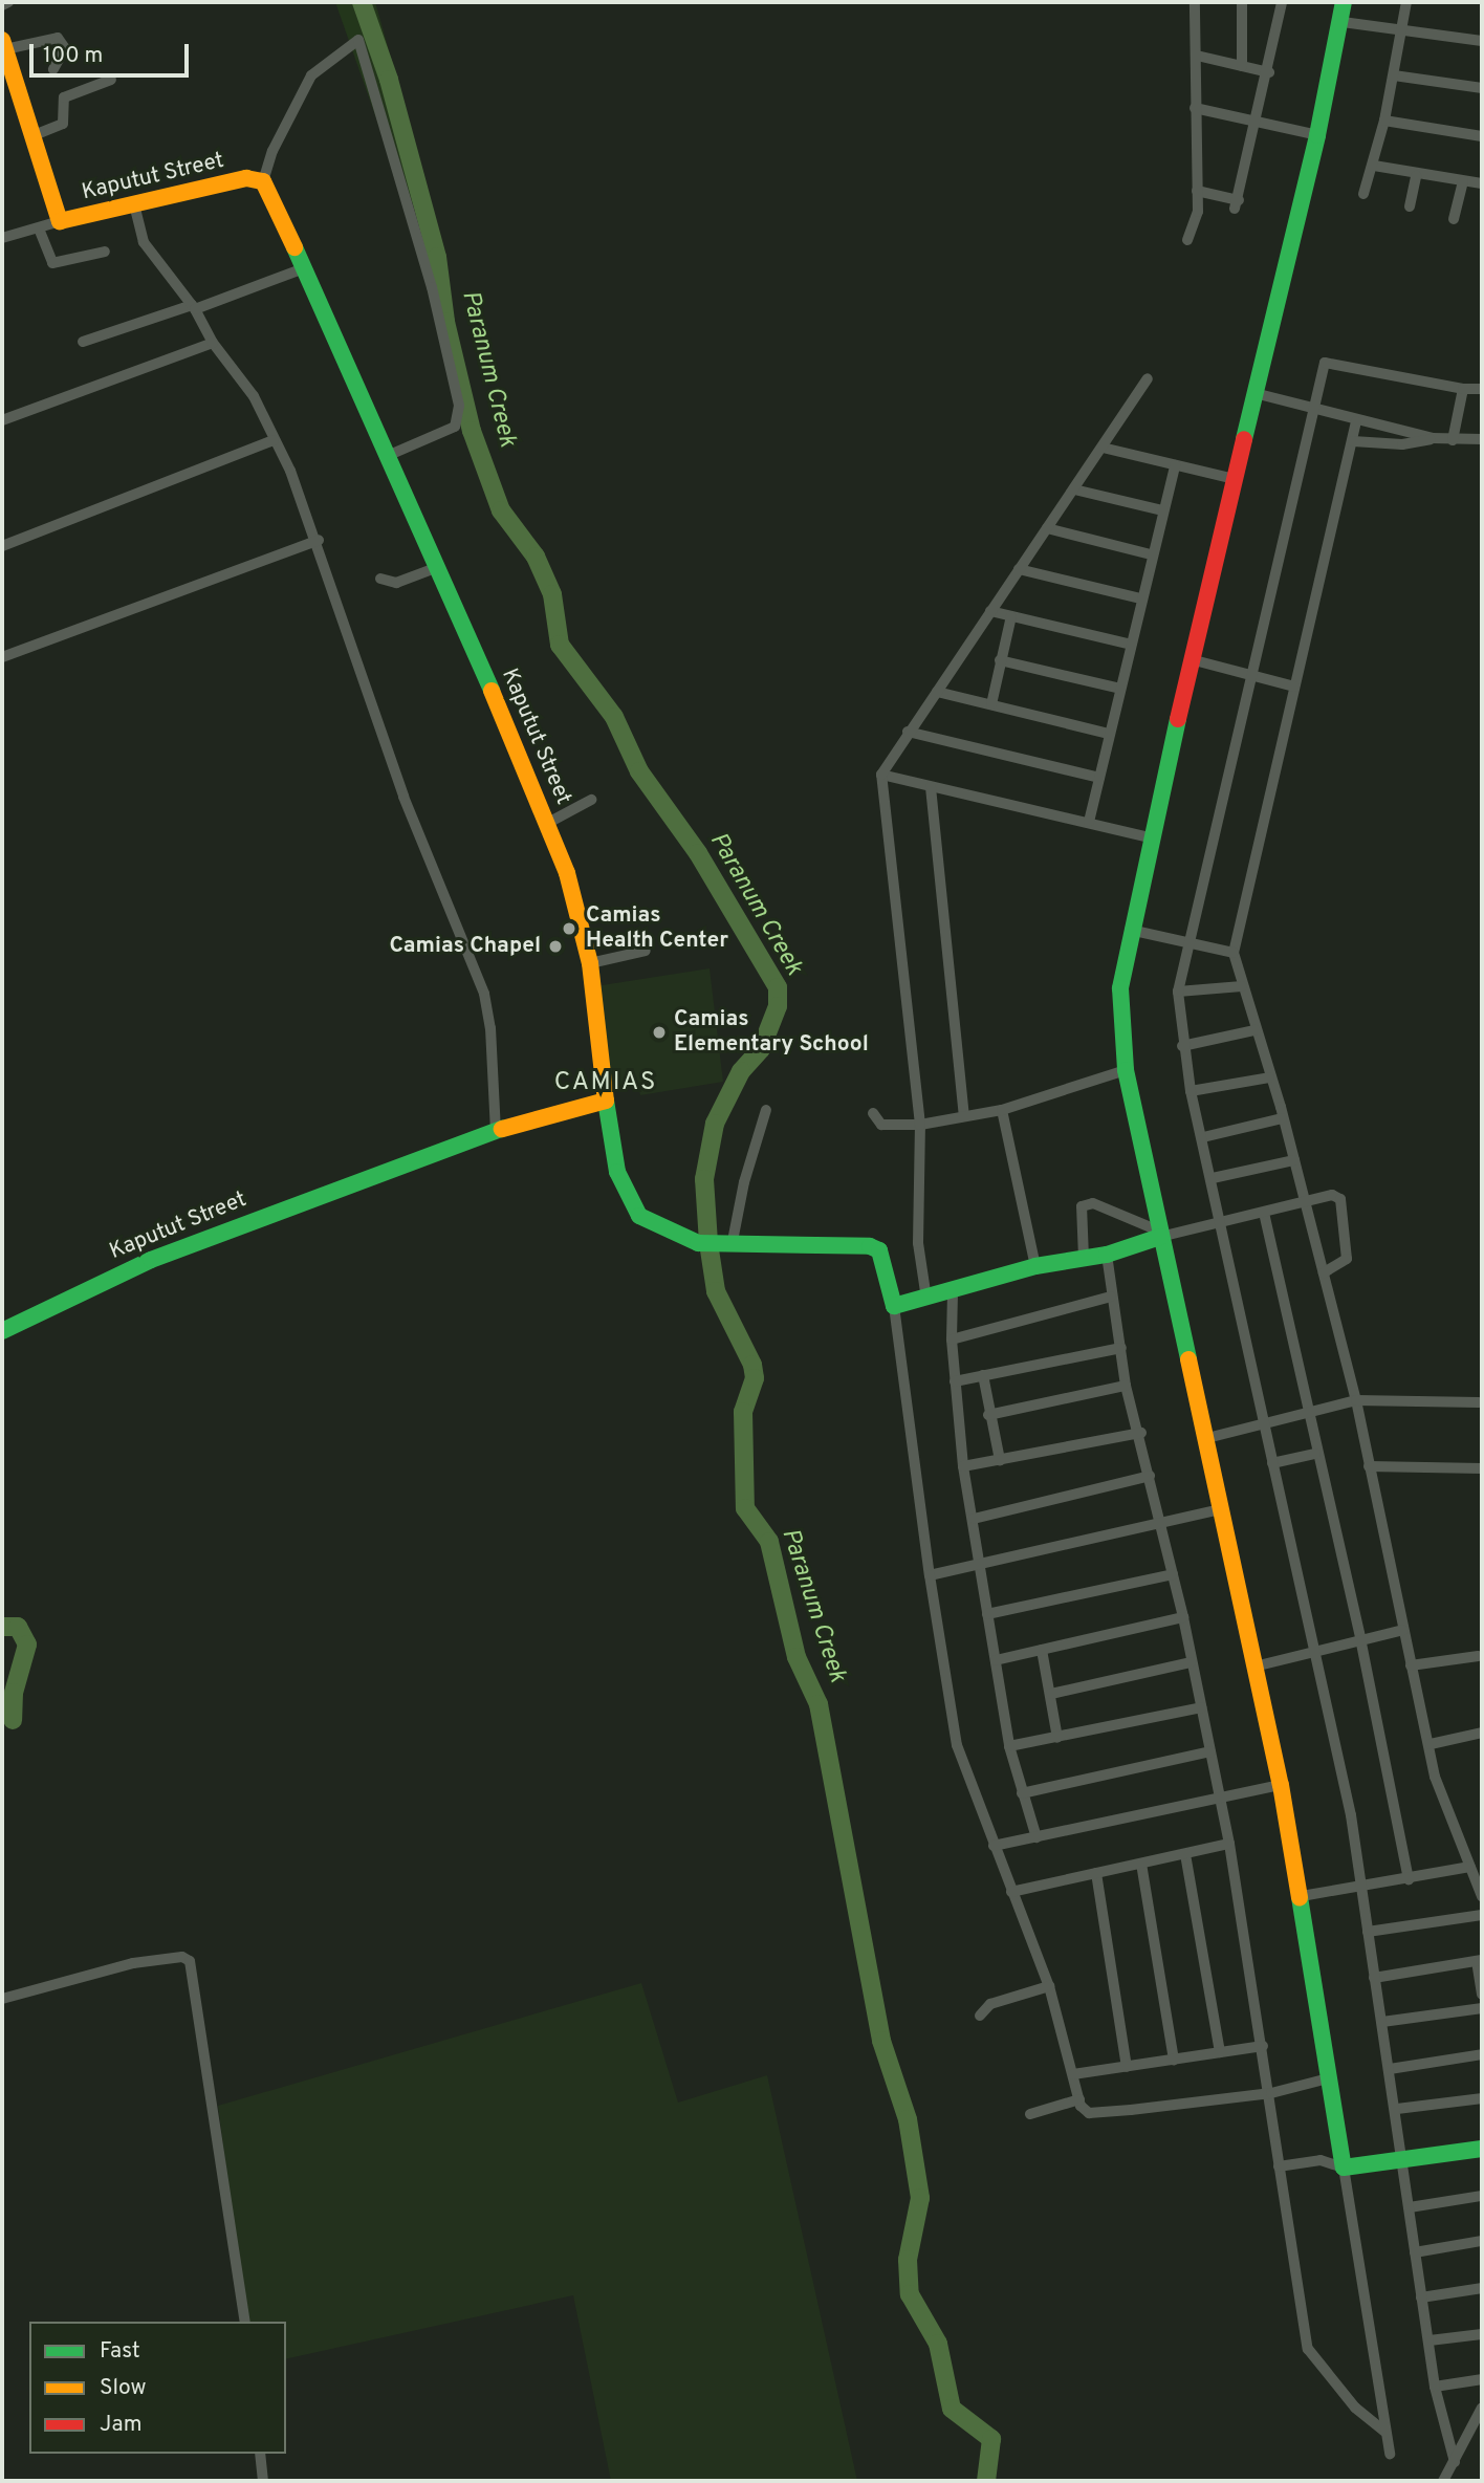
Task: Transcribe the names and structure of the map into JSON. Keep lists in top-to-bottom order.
{
  "streets": {
    "street": ["Kaputut Street"]
  },
  "districts": ["CAMIAS"],
  "water": ["Paranum Creek"],
  "places": ["Camias Health Center", "Camias Chapel", "Camias Elementary School"],
  "legend": ["Fast", "Slow", "Jam"],
  "scale_bar": "100 m"
}
